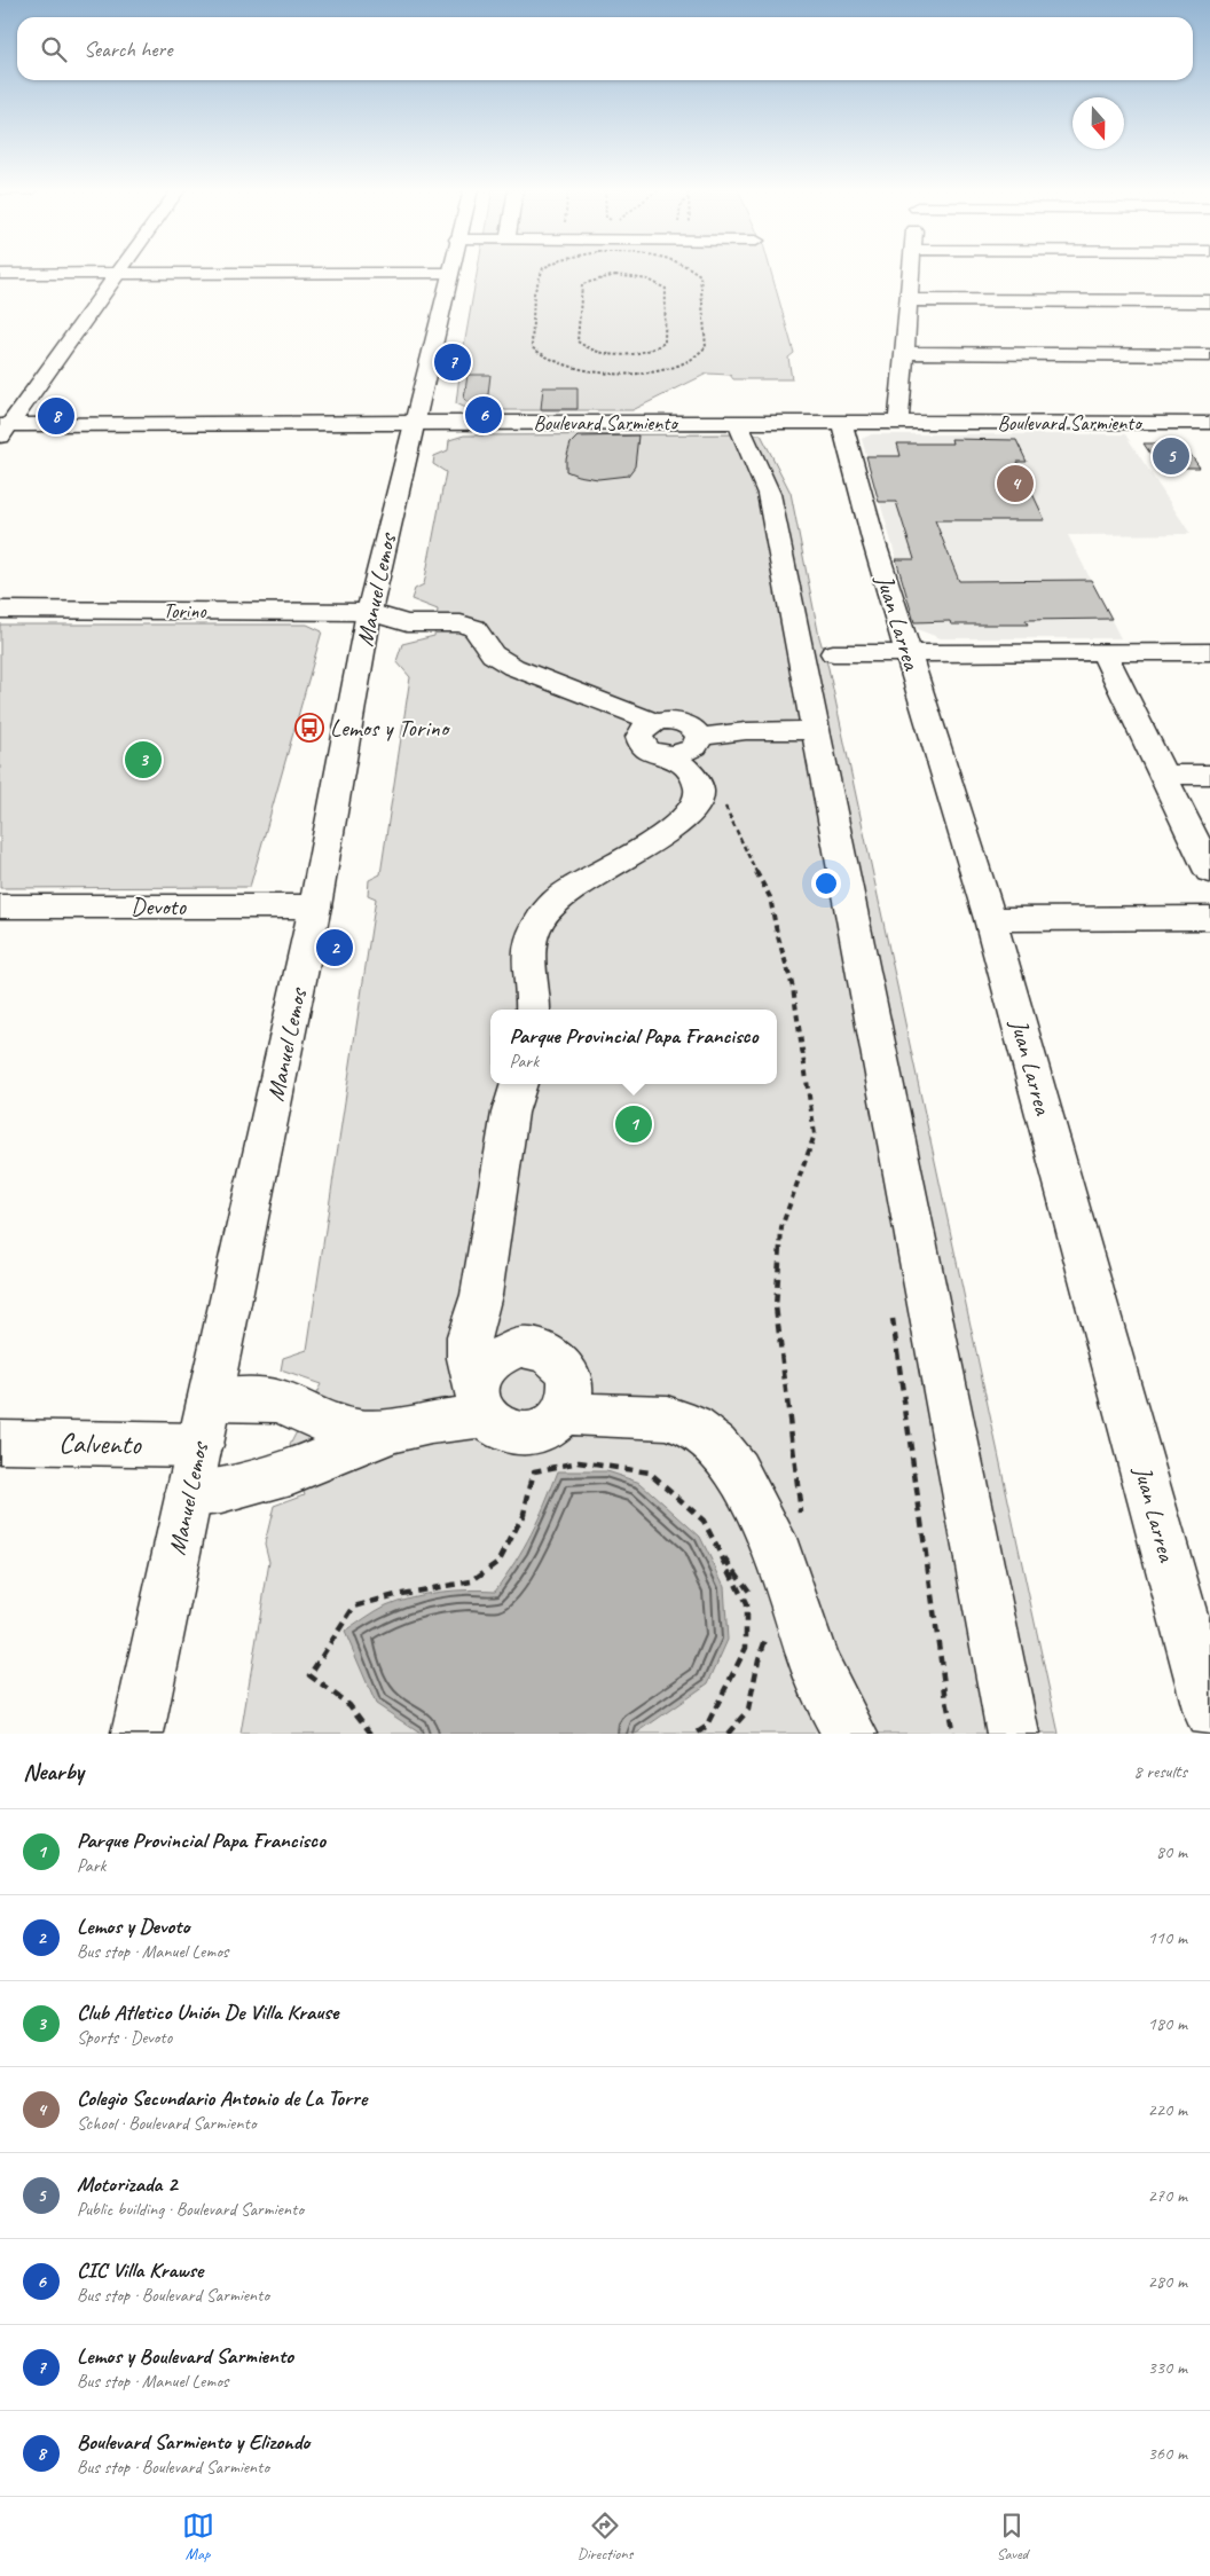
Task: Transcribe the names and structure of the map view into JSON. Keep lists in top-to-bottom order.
{
  "streets": {
    "street": [
      "Boulevard Sarmiento",
      "Manuel Lemos",
      "Torino",
      "Juan Larrea",
      "Devoto",
      "Calvento"
    ]
  },
  "crossings": [
    ["Boulevard Sarmiento", "Manuel Lemos"],
    ["Boulevard Sarmiento", "Juan Larrea"],
    ["Manuel Lemos", "Torino"],
    ["Manuel Lemos", "Devoto"],
    ["Manuel Lemos", "Calvento"]
  ],
  "places": {
    "bus stop": ["Lemos y Torino"]
  },
  "north": "bottom",
  "page": {
    "search": "Search here",
    "pins": [
      "7",
      "6",
      "8",
      "5",
      "4",
      "3",
      "2",
      "1"
    ],
    "popup": ["Parque Provincial Papa Francisco", "Park"],
    "heading": ["Nearby", "8 results"],
    "list": [
      {
        "mark": "1",
        "name": "Parque Provincial Papa Francisco",
        "note": "Park",
        "value": "80 m"
      },
      {
        "mark": "2",
        "name": "Lemos y Devoto",
        "note": "Bus stop · Manuel Lemos",
        "value": "110 m"
      },
      {
        "mark": "3",
        "name": "Club Atletico Unión De Villa Krause",
        "note": "Sports · Devoto",
        "value": "180 m"
      },
      {
        "mark": "4",
        "name": "Colegio Secundario Antonio de La Torre",
        "note": "School · Boulevard Sarmiento",
        "value": "220 m"
      },
      {
        "mark": "5",
        "name": "Motorizada 2",
        "note": "Public building · Boulevard Sarmiento",
        "value": "270 m"
      },
      {
        "mark": "6",
        "name": "CIC Villa Krawse",
        "note": "Bus stop · Boulevard Sarmiento",
        "value": "280 m"
      },
      {
        "mark": "7",
        "name": "Lemos y Boulevard Sarmiento",
        "note": "Bus stop · Manuel Lemos",
        "value": "330 m"
      },
      {
        "mark": "8",
        "name": "Boulevard Sarmiento y Elizondo",
        "note": "Bus stop · Boulevard Sarmiento",
        "value": "360 m"
      }
    ],
    "nav": ["Map", "Directions", "Saved"]
  }
}
